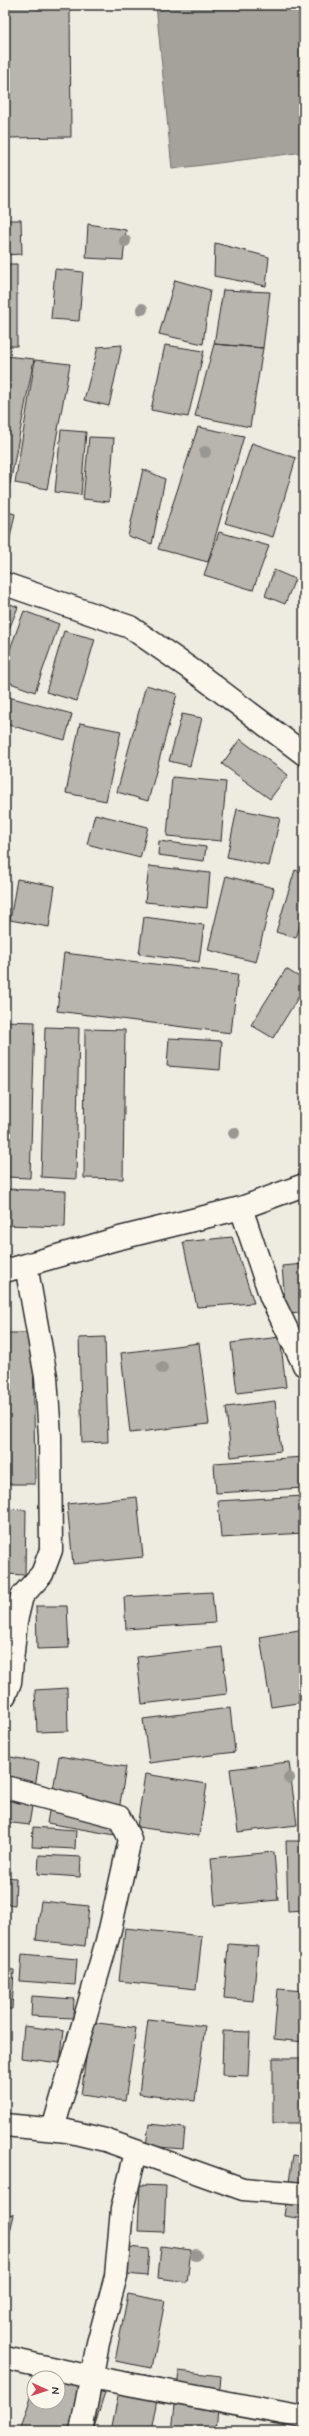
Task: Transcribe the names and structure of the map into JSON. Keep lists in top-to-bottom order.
{
  "north": "right"
}
